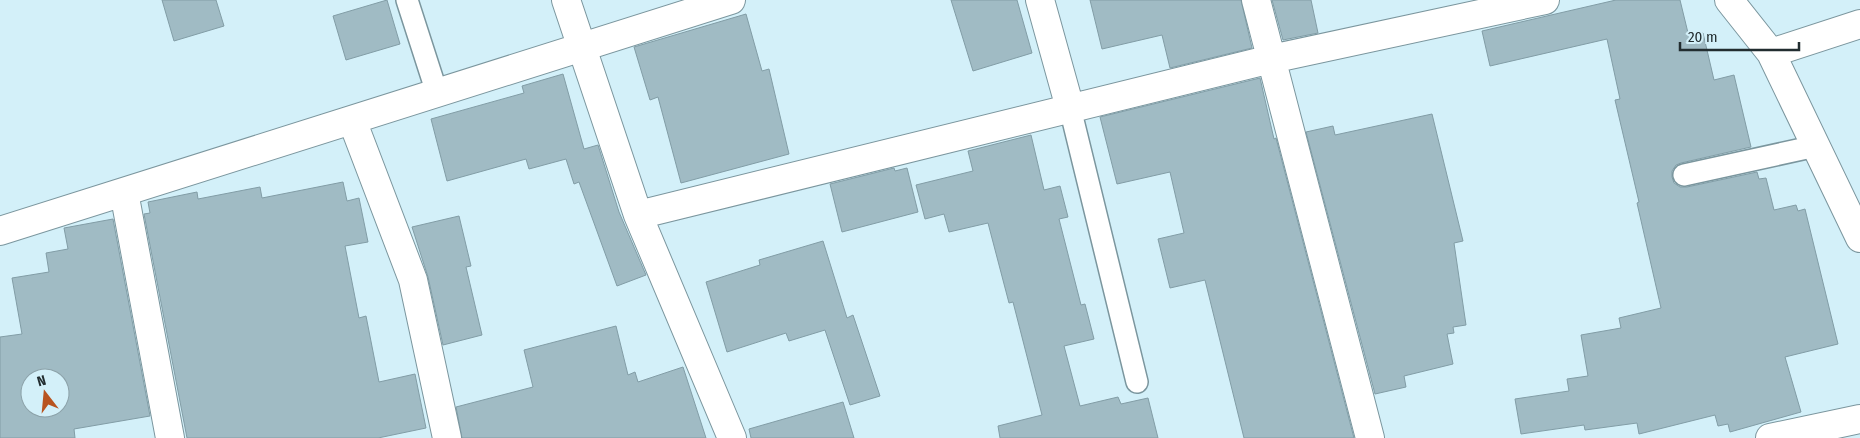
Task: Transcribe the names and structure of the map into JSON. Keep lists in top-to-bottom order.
{
  "scale_bar": "20 m",
  "north": "top"
}
